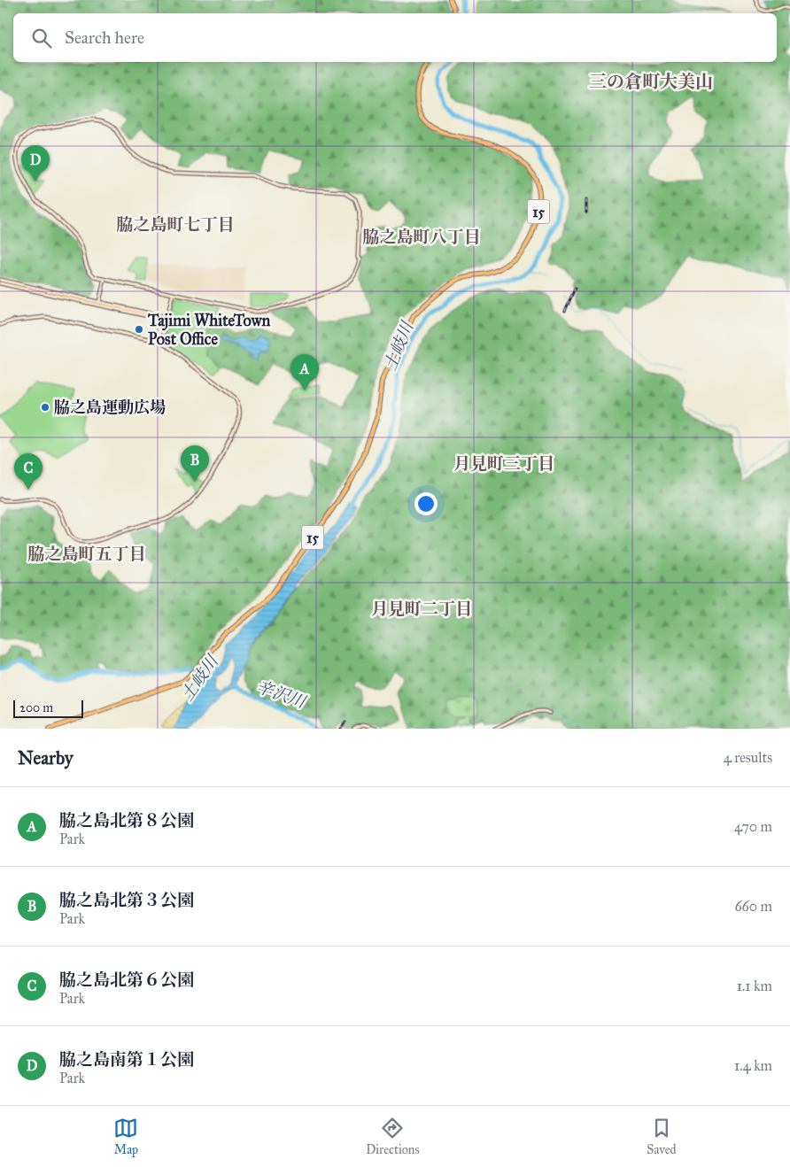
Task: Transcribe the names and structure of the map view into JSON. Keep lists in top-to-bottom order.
{
  "streets": {
    "main road": ["15"]
  },
  "districts": [
    "三の倉町大美山",
    "脇之島町七丁目",
    "脇之島町八丁目",
    "月見町三丁目",
    "脇之島町五丁目",
    "月見町二丁目"
  ],
  "water": ["土岐川", "辛沢川"],
  "places": ["Tajimi WhiteTown Post Office", "脇之島運動広場"],
  "scale_bar": "200 m",
  "page": {
    "search": "Search here",
    "pins": [
      "D",
      "A",
      "B",
      "C"
    ],
    "scale": "200 m",
    "heading": ["Nearby", "4 results"],
    "list": [
      {
        "mark": "A",
        "name": "脇之島北第８公園",
        "note": "Park",
        "value": "470 m"
      },
      {
        "mark": "B",
        "name": "脇之島北第３公園",
        "note": "Park",
        "value": "660 m"
      },
      {
        "mark": "C",
        "name": "脇之島北第６公園",
        "note": "Park",
        "value": "1.1 km"
      },
      {
        "mark": "D",
        "name": "脇之島南第１公園",
        "note": "Park",
        "value": "1.4 km"
      }
    ],
    "nav": ["Map", "Directions", "Saved"]
  }
}
